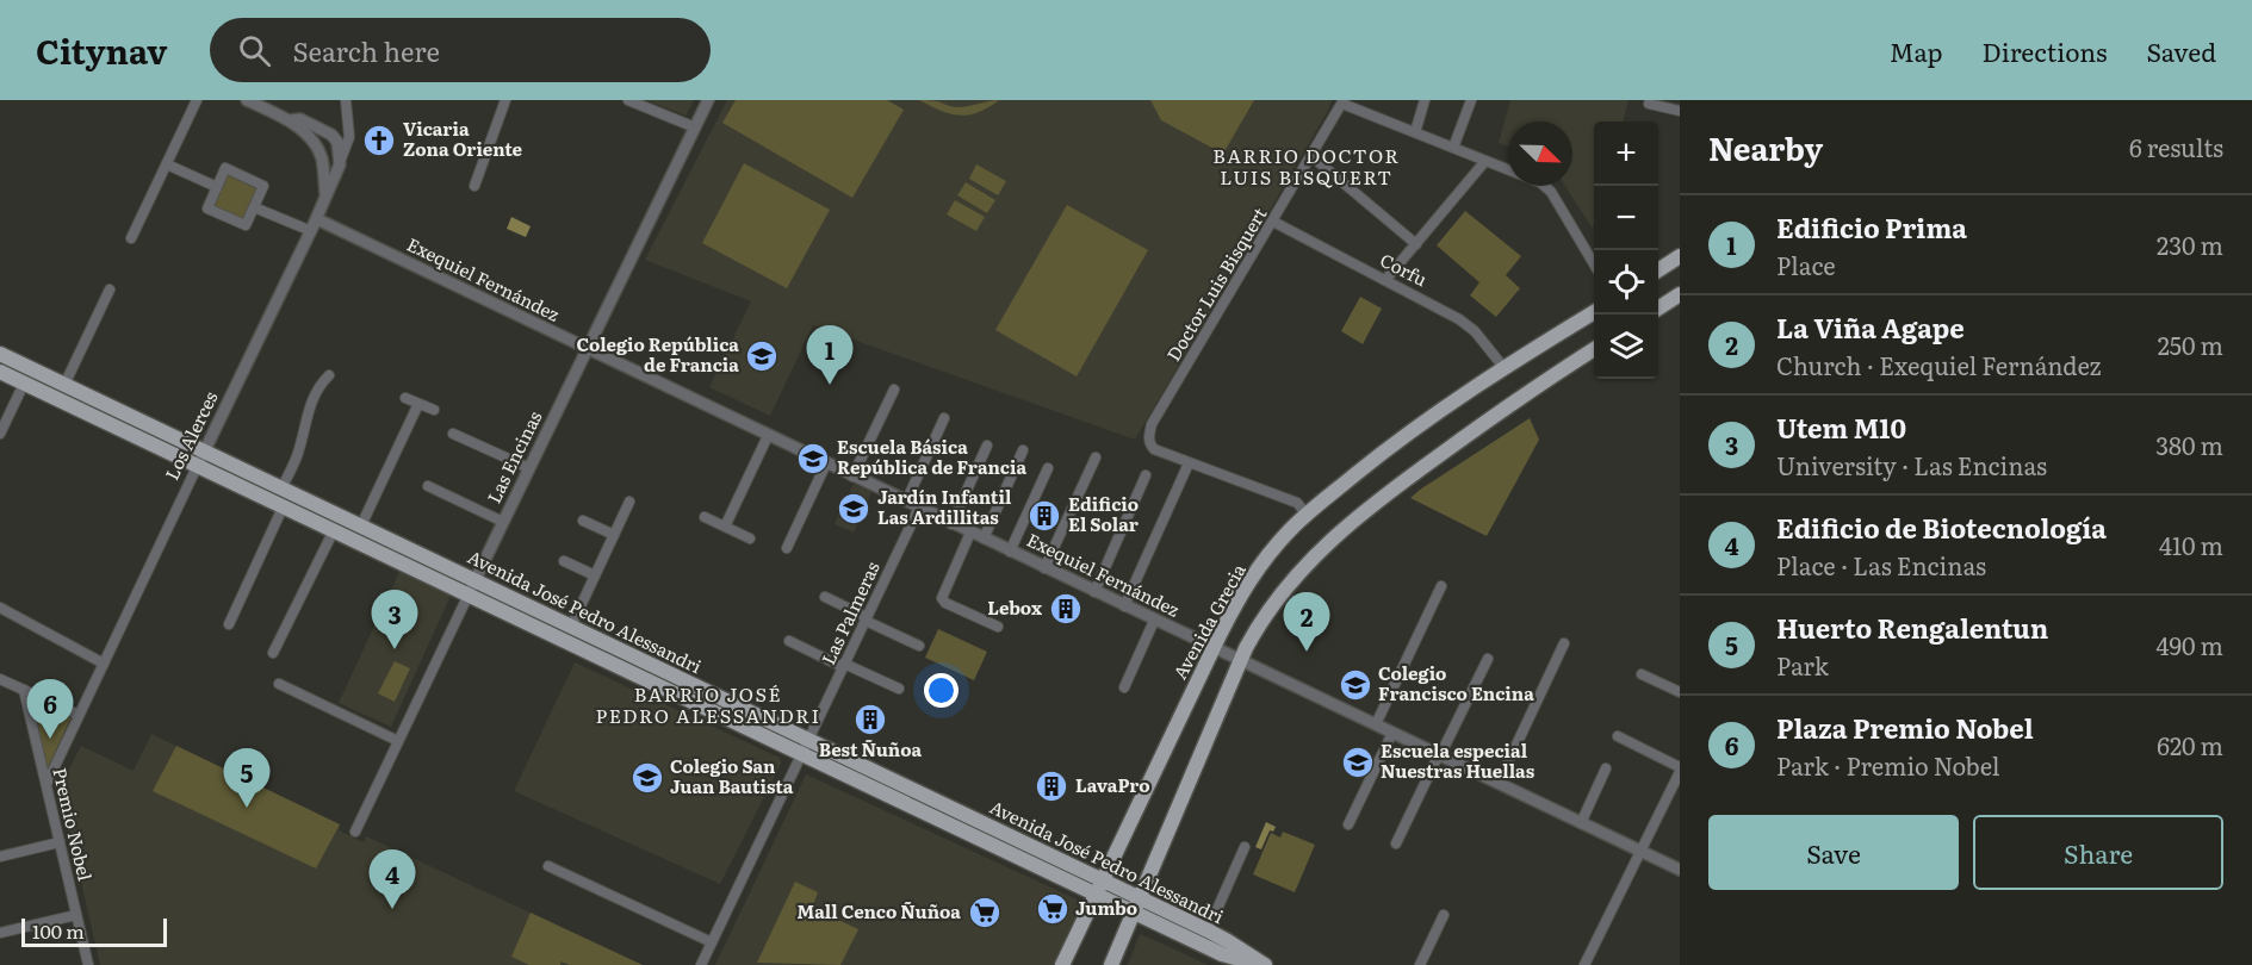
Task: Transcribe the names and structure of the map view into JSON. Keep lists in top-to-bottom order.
{
  "streets": {
    "main road": ["Avenida José Pedro Alessandri", "Avenida Grecia"],
    "street": [
      "Corfu",
      "Exequiel Fernández",
      "Doctor Luis Bisquert",
      "Los Alerces",
      "Las Encinas",
      "Las Palmeras",
      "Premio Nobel"
    ]
  },
  "crossings": [
    ["Corfu", "Doctor Luis Bisquert"],
    ["Corfu", "Avenida Grecia"],
    ["Exequiel Fernández", "Los Alerces"],
    ["Exequiel Fernández", "Las Encinas"],
    ["Exequiel Fernández", "Las Palmeras"],
    ["Exequiel Fernández", "Avenida Grecia"],
    ["Los Alerces", "Avenida José Pedro Alessandri"],
    ["Los Alerces", "Premio Nobel"],
    ["Las Encinas", "Avenida José Pedro Alessandri"],
    ["Avenida José Pedro Alessandri", "Las Palmeras"],
    ["Avenida José Pedro Alessandri", "Avenida Grecia"]
  ],
  "districts": ["BARRIO DOCTOR LUIS BISQUERT", "BARRIO JOSÉ PEDRO ALESSANDRI"],
  "places": {
    "church": ["Vicaria Zona Oriente"],
    "school or university": [
      "Colegio República de Francia",
      "Escuela Básica República de Francia",
      "Jardín Infantil Las Ardillitas",
      "Colegio Francisco Encina",
      "Escuela especial Nuestras Huellas",
      "Colegio San Juan Bautista"
    ],
    "building": [
      "Edificio El Solar",
      "Lebox",
      "Best Ñuñoa",
      "LavaPro"
    ],
    "supermarket": ["Jumbo", "Mall Cenco Ñuñoa"]
  },
  "scale_bar": "100 m",
  "north": "bottom right",
  "page": {
    "header": "Citynav",
    "search": "Search here",
    "nav": ["Map", "Directions", "Saved"],
    "heading": ["Nearby", "6 results"],
    "map_buttons": ["+", "−"],
    "list": [
      {
        "mark": "1",
        "name": "Edificio Prima",
        "note": "Place",
        "value": "230 m"
      },
      {
        "mark": "2",
        "name": "La Viña Agape",
        "note": "Church · Exequiel Fernández",
        "value": "250 m"
      },
      {
        "mark": "3",
        "name": "Utem M10",
        "note": "University · Las Encinas",
        "value": "380 m"
      },
      {
        "mark": "4",
        "name": "Edificio de Biotecnología",
        "note": "Place · Las Encinas",
        "value": "410 m"
      },
      {
        "mark": "5",
        "name": "Huerto Rengalentun",
        "note": "Park",
        "value": "490 m"
      },
      {
        "mark": "6",
        "name": "Plaza Premio Nobel",
        "note": "Park · Premio Nobel",
        "value": "620 m"
      }
    ],
    "pins": [
      "1",
      "3",
      "2",
      "6",
      "5",
      "4"
    ],
    "buttons": ["Save", "Share"],
    "scale": "100 m"
  }
}
